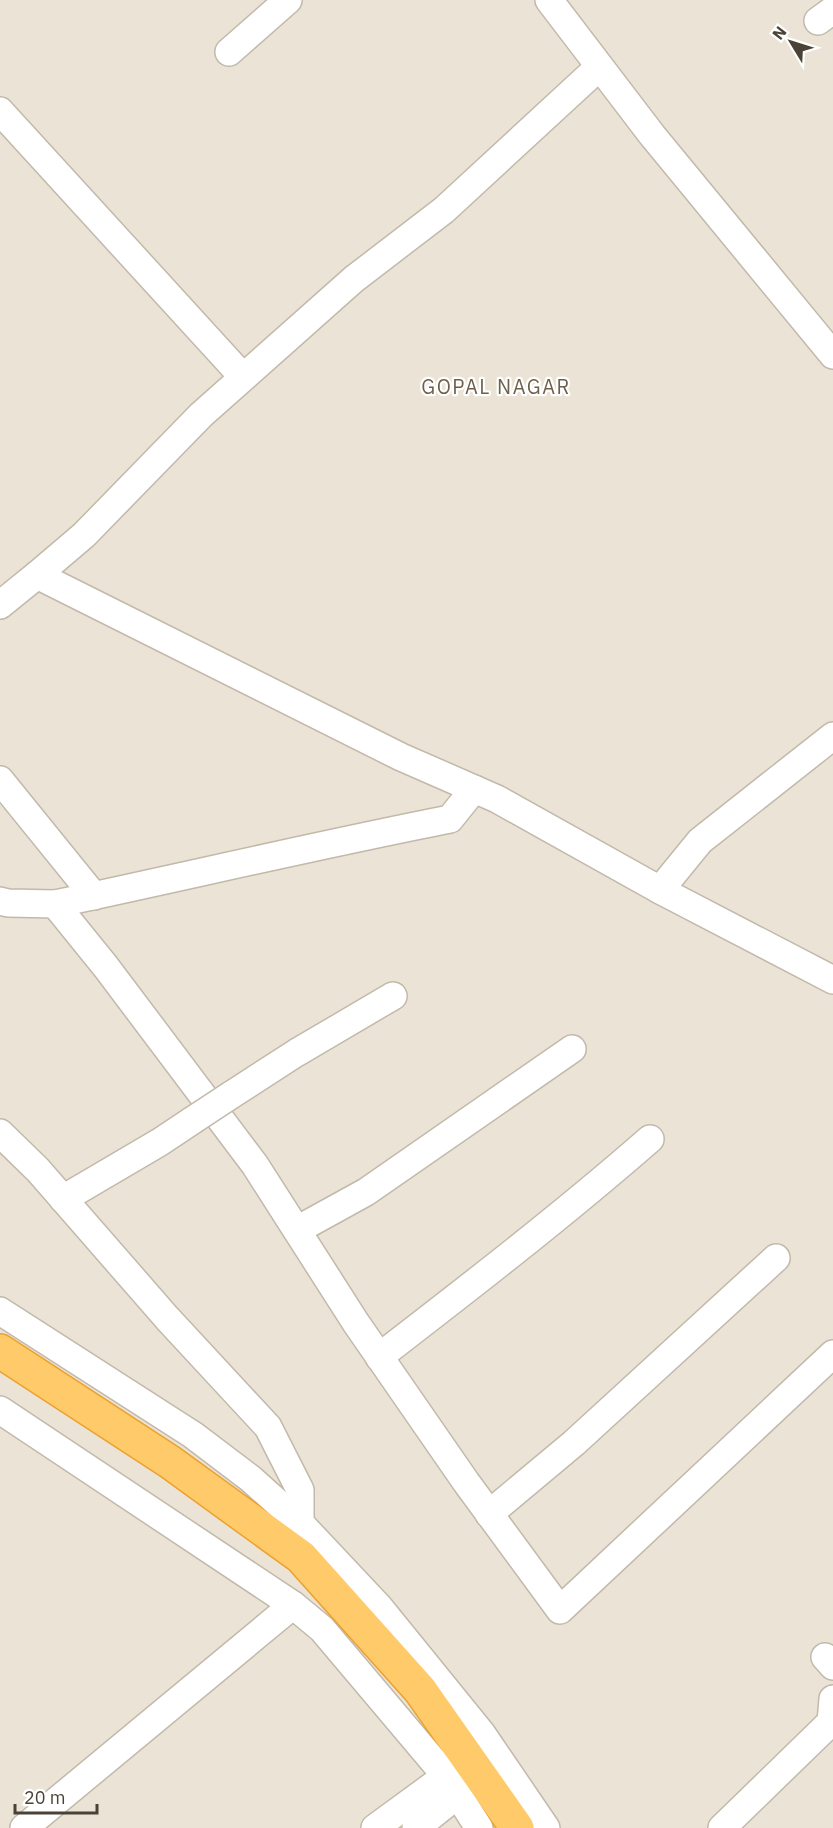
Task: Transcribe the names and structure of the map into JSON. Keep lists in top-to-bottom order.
{
  "districts": ["GOPAL NAGAR"],
  "scale_bar": "20 m",
  "north": "top left"
}
